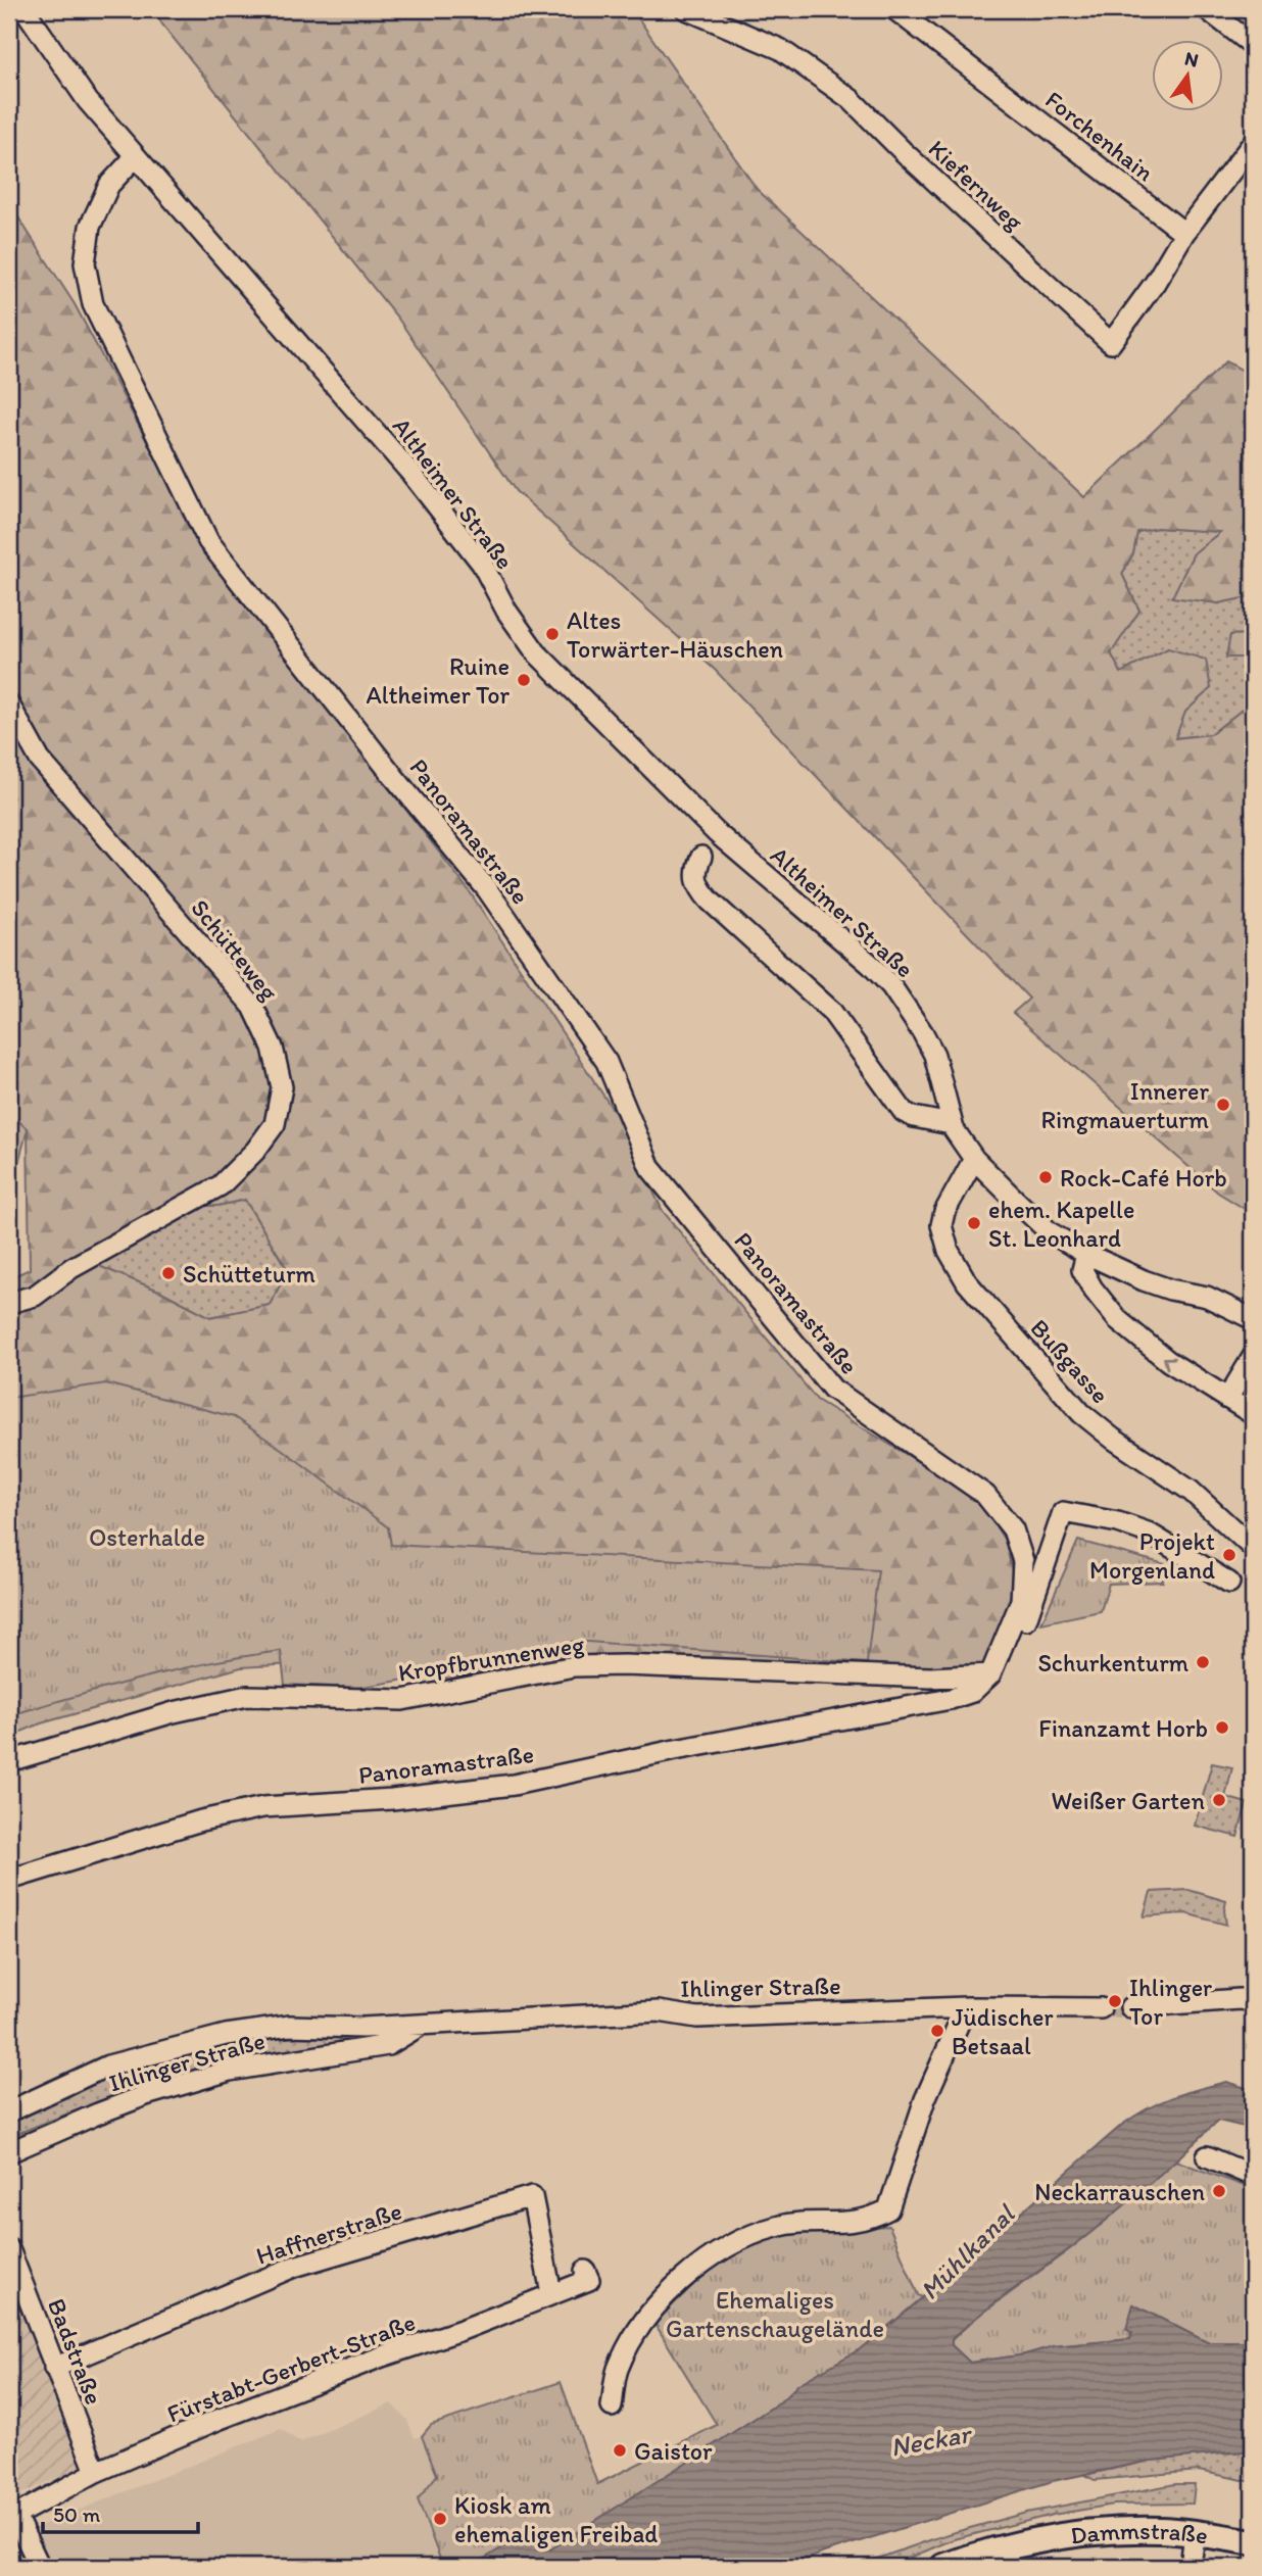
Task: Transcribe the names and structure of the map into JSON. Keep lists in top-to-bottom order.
{
  "streets": {
    "main road": ["Dammstraße"],
    "street": [
      "Forchenhain",
      "Kiefernweg",
      "Altheimer Straße",
      "Panoramastraße",
      "Schütteweg",
      "Bußgasse",
      "Kropfbrunnenweg",
      "Ihlinger Straße",
      "Haffnerstraße",
      "Badstraße",
      "Fürstabt-Gerbert-Straße"
    ]
  },
  "crossings": [
    ["Forchenhain", "Kiefernweg"],
    ["Altheimer Straße", "Panoramastraße"],
    ["Altheimer Straße", "Bußgasse"],
    ["Panoramastraße", "Kropfbrunnenweg"],
    ["Haffnerstraße", "Badstraße"],
    ["Haffnerstraße", "Fürstabt-Gerbert-Straße"],
    ["Badstraße", "Fürstabt-Gerbert-Straße"]
  ],
  "water": ["Mühlkanal", "Neckar"],
  "parks": ["Osterhalde", "Ehemaliges Gartenschaugelände"],
  "places": [
    "Altes Torwärter-Häuschen",
    "Ruine Altheimer Tor",
    "Innerer Ringmauerturm",
    "Rock-Café Horb",
    "ehem. Kapelle St. Leonhard",
    "Schütteturm",
    "Projekt Morgenland",
    "Schurkenturm",
    "Finanzamt Horb",
    "Weißer Garten",
    "Ihlinger Tor",
    "Jüdischer Betsaal",
    "Neckarrauschen",
    "Gaistor",
    "Kiosk am ehemaligen Freibad"
  ],
  "scale_bar": "50 m",
  "north": "top"
}
